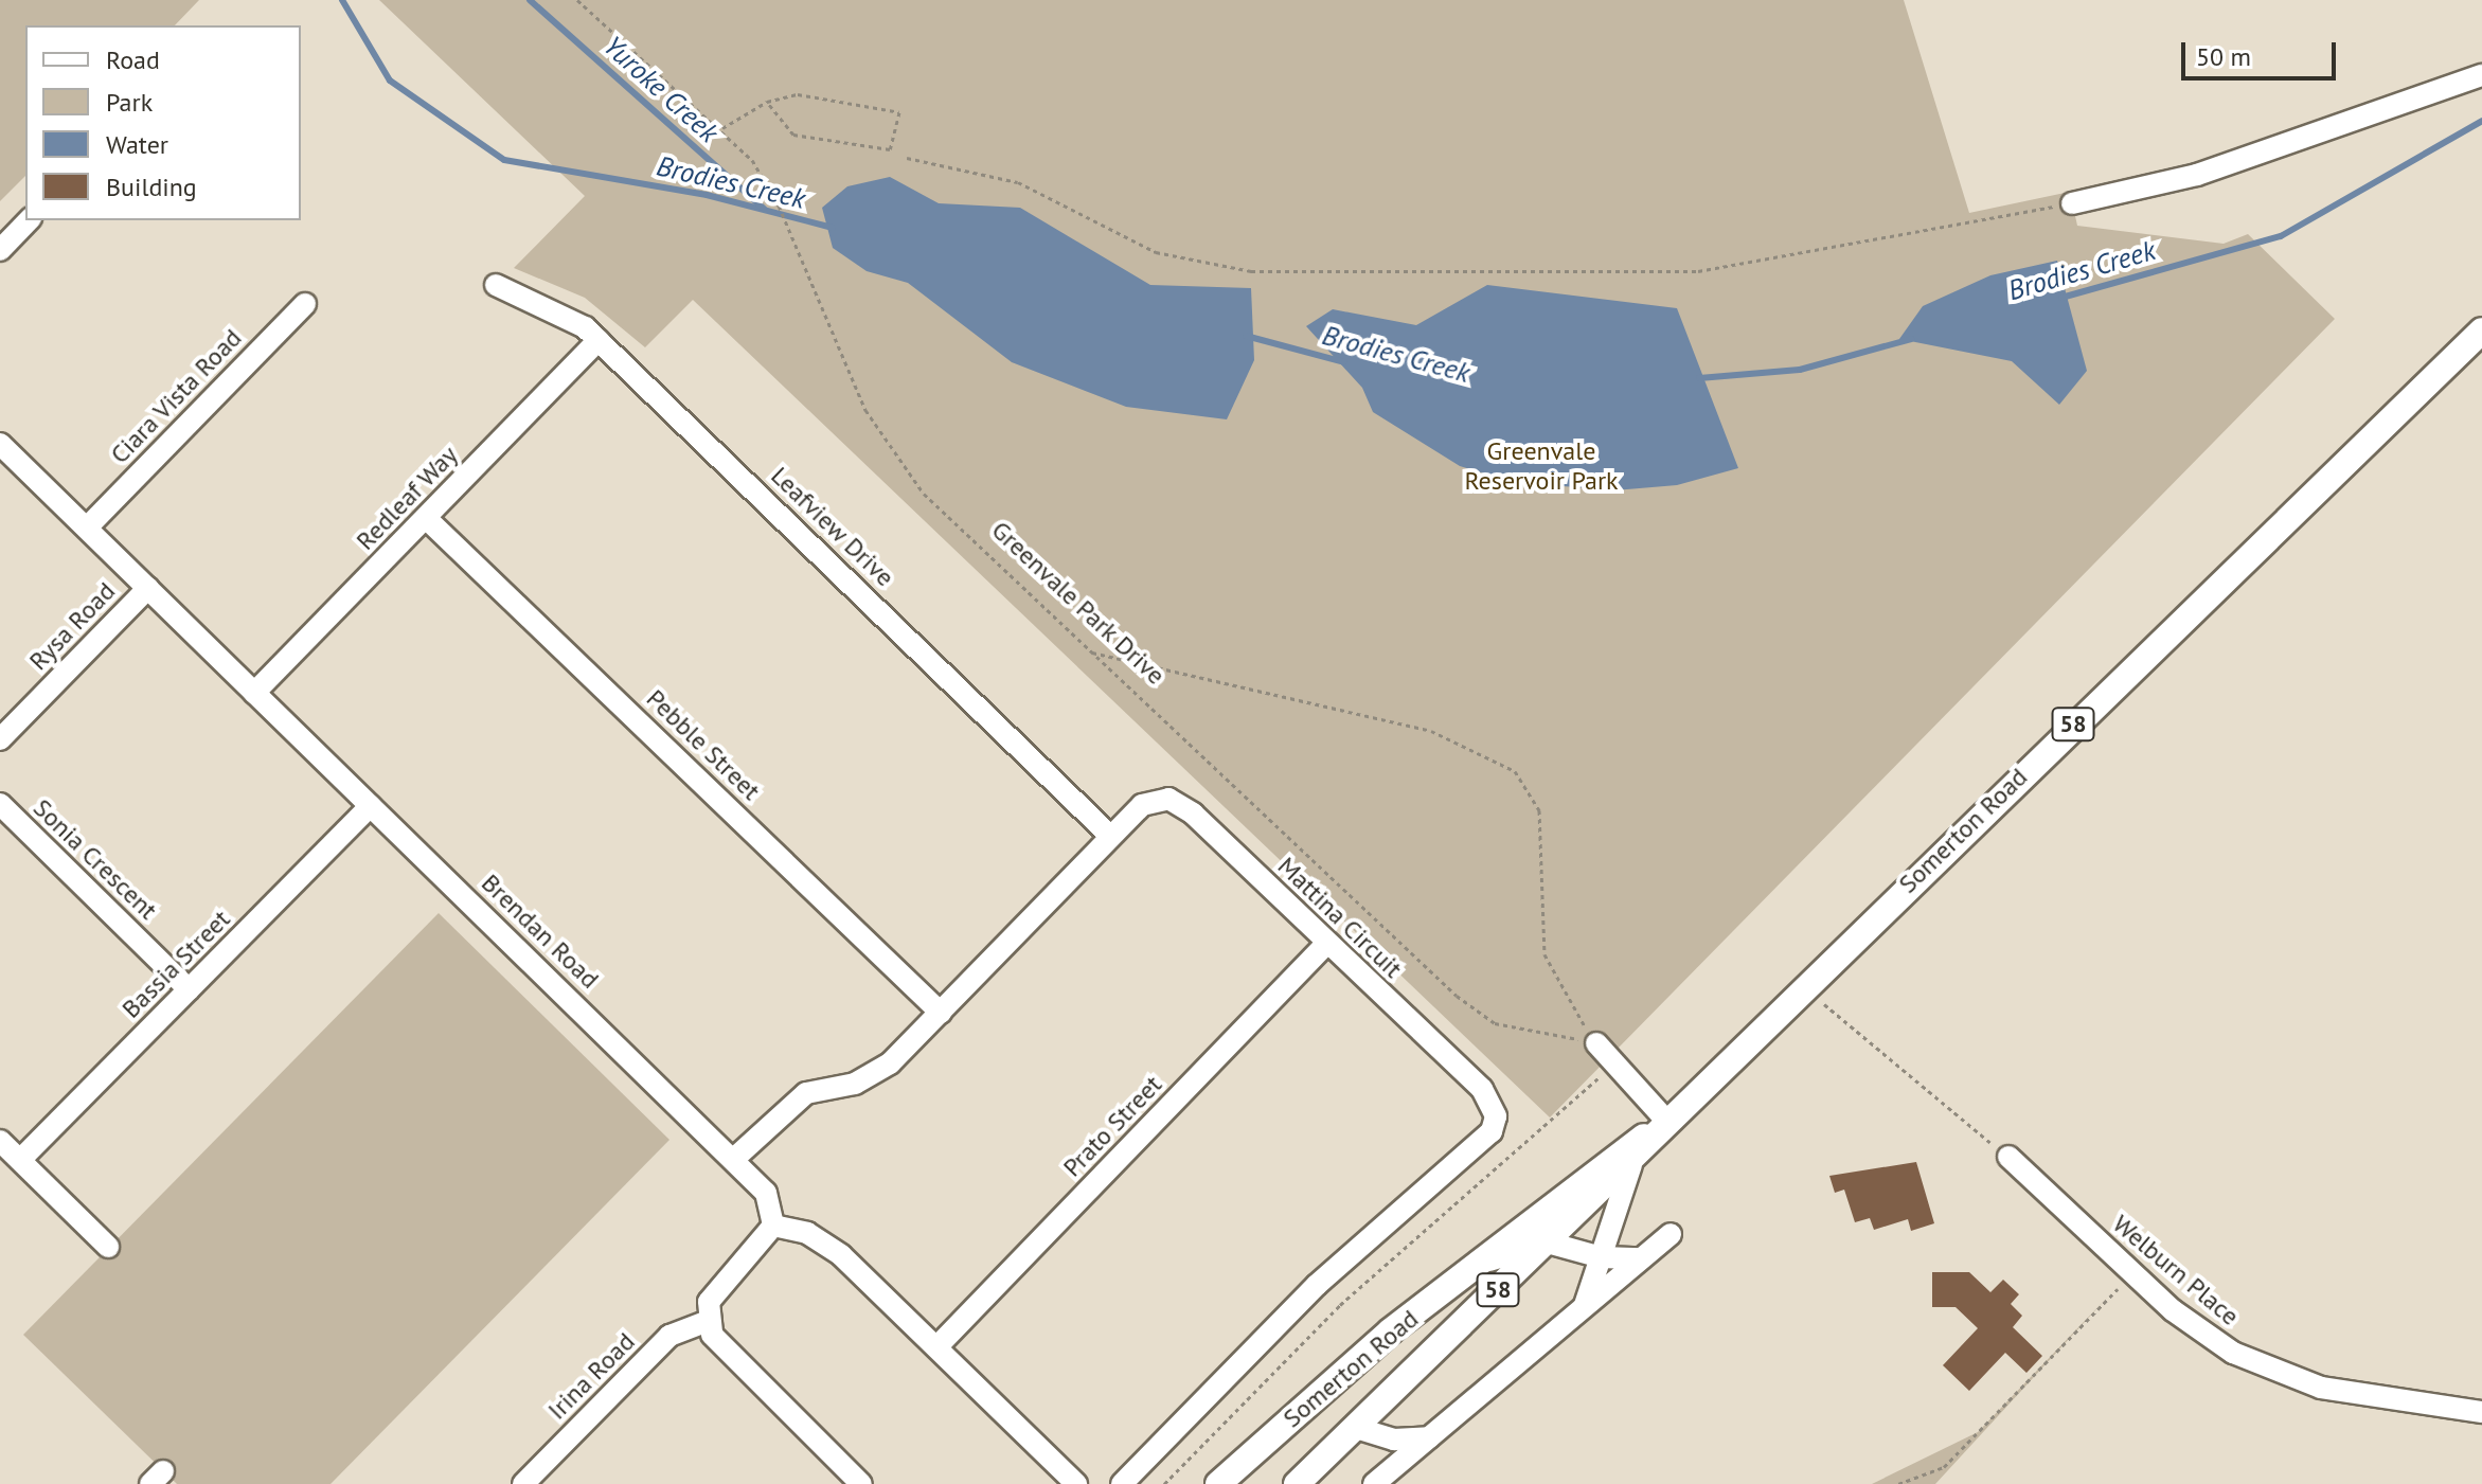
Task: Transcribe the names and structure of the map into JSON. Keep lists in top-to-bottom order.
{
  "streets": {
    "main road": ["58", "Somerton Road"],
    "street": [
      "Ciara Vista Road",
      "Redleaf Way",
      "Leafview Drive",
      "Rysa Road",
      "Pebble Street",
      "Sonia Crescent",
      "Mattina Circuit",
      "Brendan Road",
      "Bassia Street",
      "Prato Street",
      "Welburn Place",
      "Irina Road"
    ],
    "path": ["Greenvale Park Drive"]
  },
  "crossings": [
    ["Ciara Vista Road", "Brendan Road"],
    ["Redleaf Way", "Leafview Drive"],
    ["Redleaf Way", "Pebble Street"],
    ["Redleaf Way", "Brendan Road"],
    ["Leafview Drive", "Mattina Circuit"],
    ["Rysa Road", "Brendan Road"],
    ["Pebble Street", "Mattina Circuit"],
    ["Sonia Crescent", "Bassia Street"],
    ["Mattina Circuit", "Brendan Road"],
    ["Mattina Circuit", "Prato Street"],
    ["Brendan Road", "Bassia Street"]
  ],
  "water": ["Yuroke Creek", "Brodies Creek"],
  "parks": ["Greenvale Reservoir Park"],
  "legend": [
    "Road",
    "Park",
    "Water",
    "Building"
  ],
  "scale_bar": "50 m"
}
